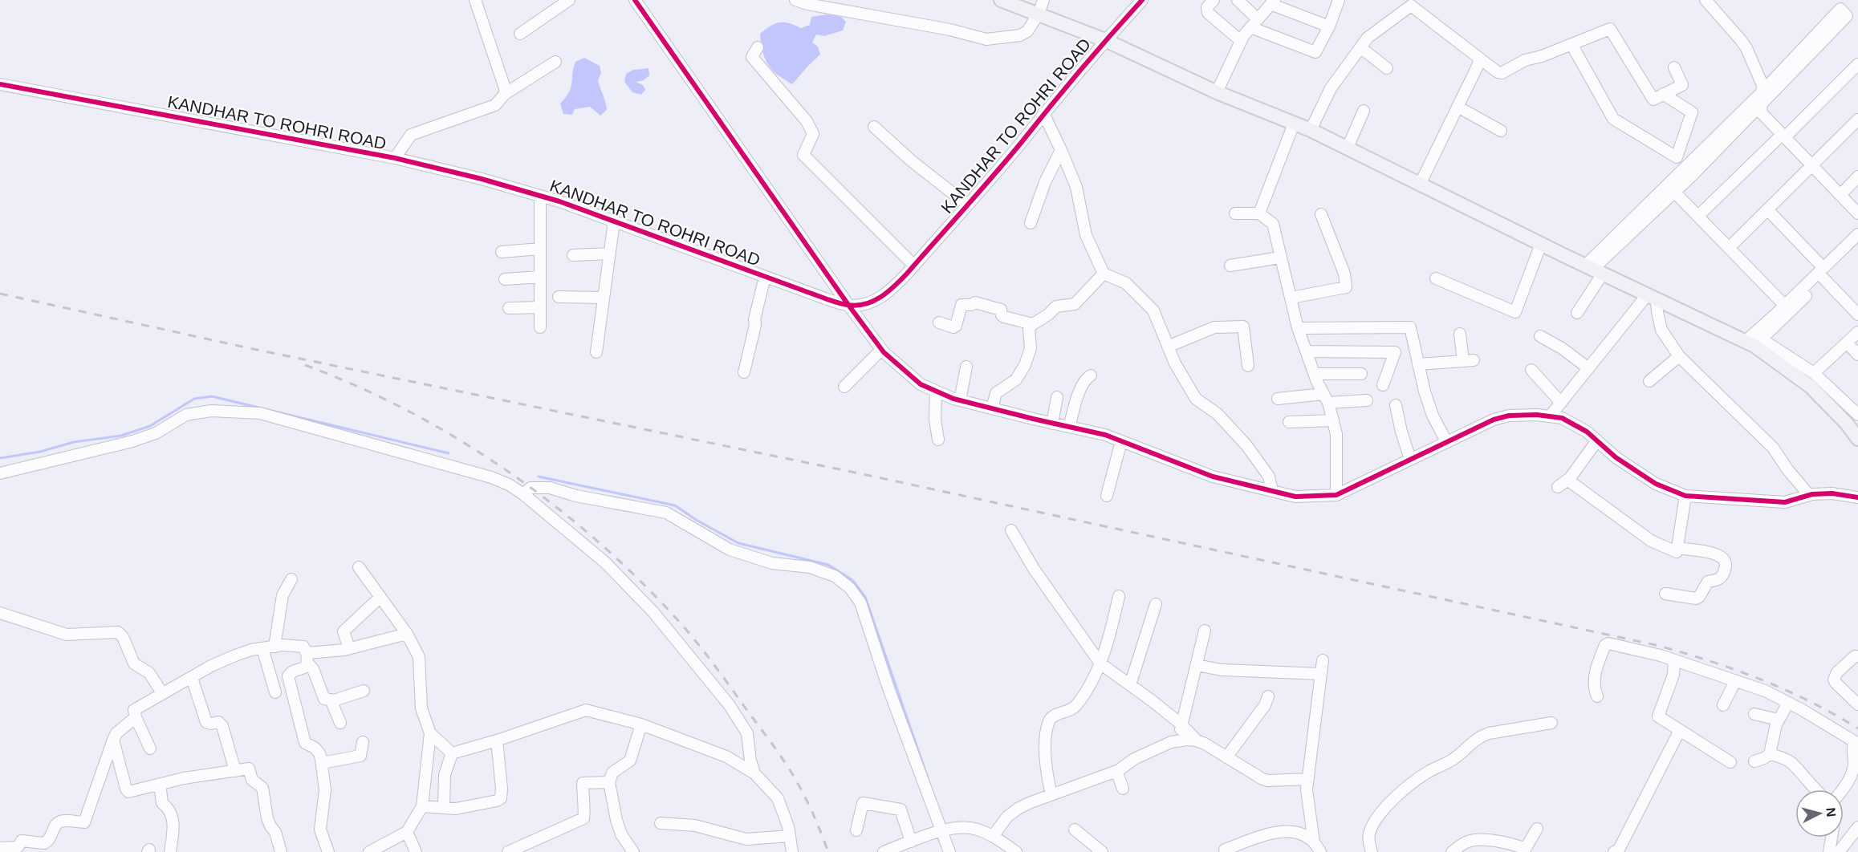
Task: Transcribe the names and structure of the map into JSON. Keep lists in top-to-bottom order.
{
  "streets": {
    "street": ["KANDHAR TO ROHRI ROAD"]
  },
  "north": "right"
}
